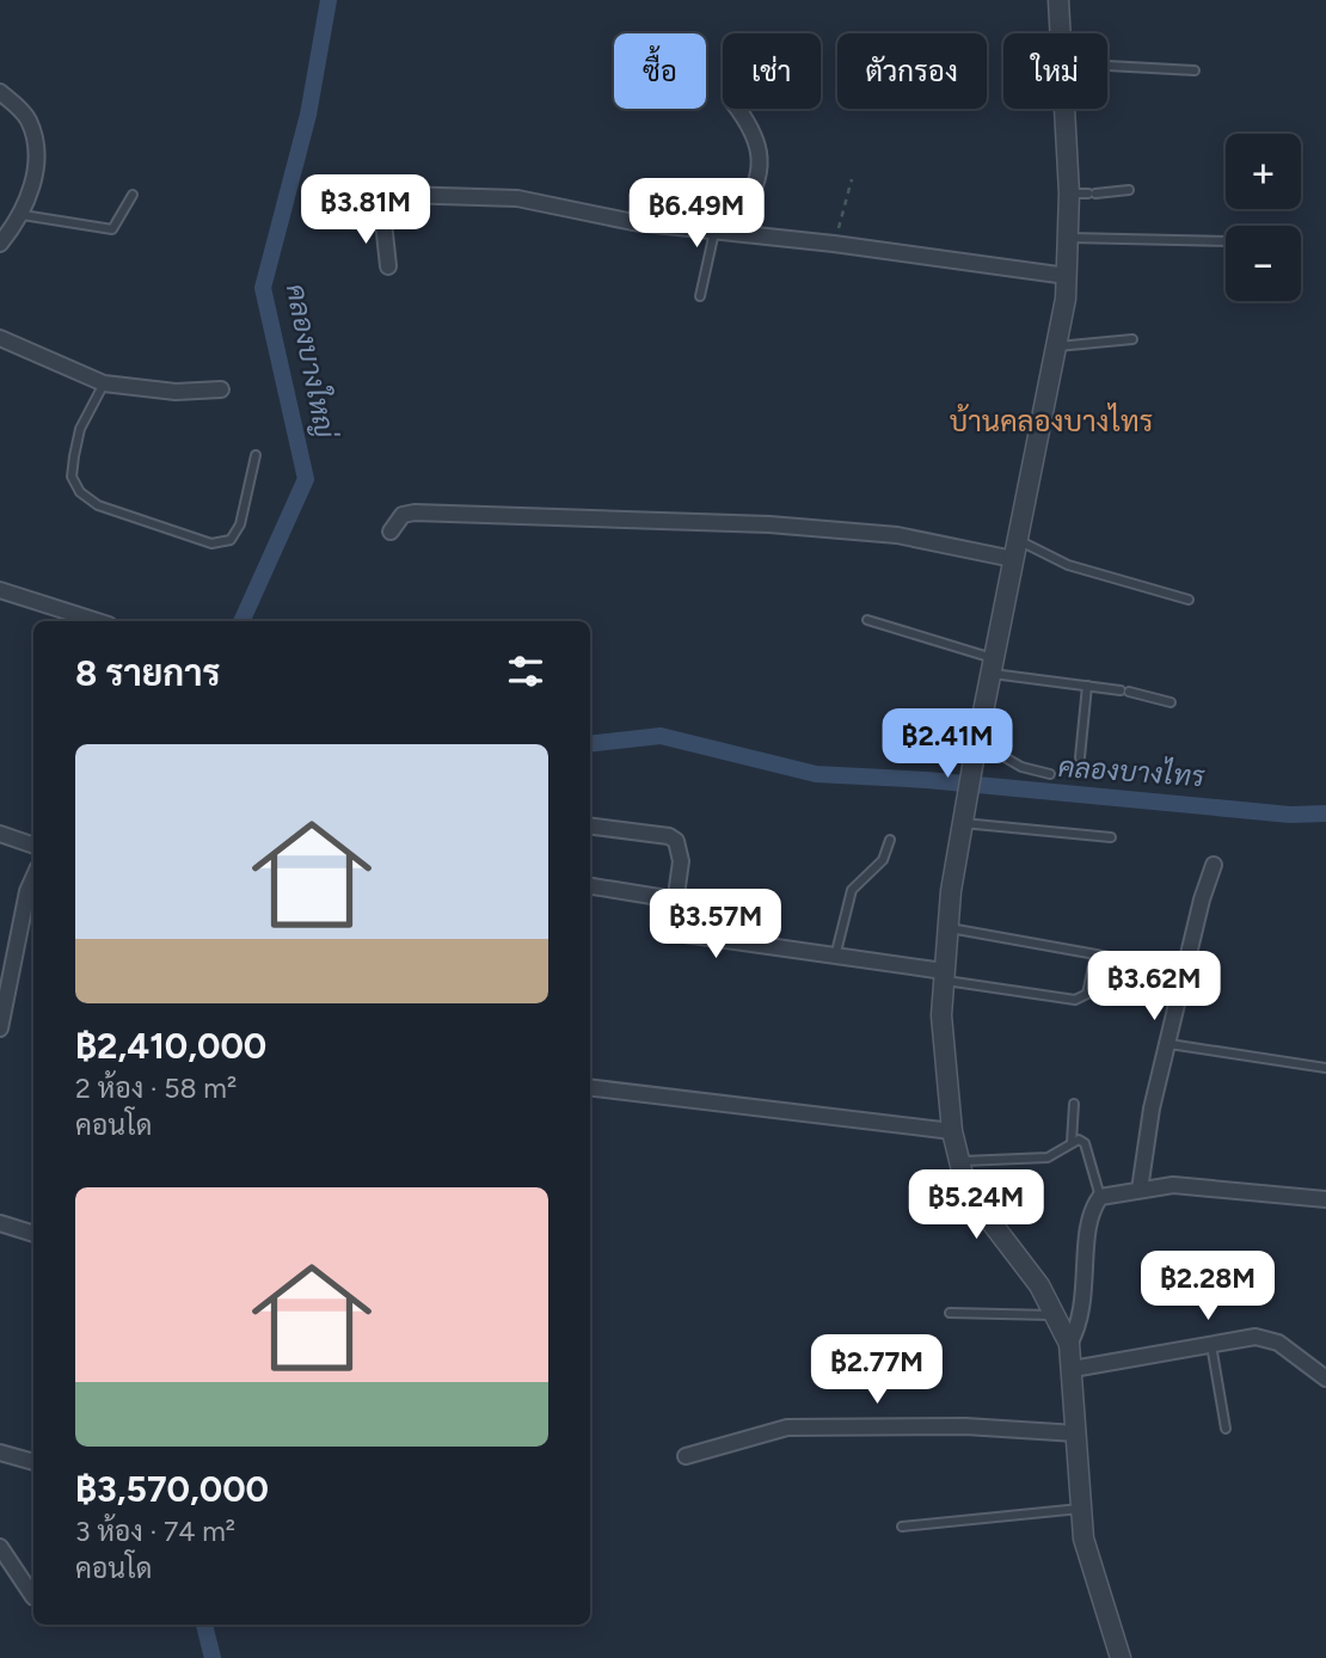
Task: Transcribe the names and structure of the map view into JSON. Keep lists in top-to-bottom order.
{
  "districts": ["บ้านคลองบางไทร"],
  "water": ["คลองบางใหญ่", "คลองบางไทร"],
  "page": {
    "chip": [
      "ซื้อ",
      "เช่า",
      "ตัวกรอง",
      "ใหม่"
    ],
    "map_buttons": ["+", "−"],
    "price": [
      "฿3.81M",
      "฿6.49M",
      "฿2.41M",
      "฿3.57M",
      "฿3.62M",
      "฿5.24M",
      "฿2.28M",
      "฿2.77M"
    ],
    "heading": "8 รายการ",
    "list": [
      {
        "name": "฿2,410,000",
        "note": "2 ห้อง · 58 m² · คอนโด"
      },
      {
        "name": "฿3,570,000",
        "note": "3 ห้อง · 74 m² · คอนโด"
      }
    ]
  }
}
